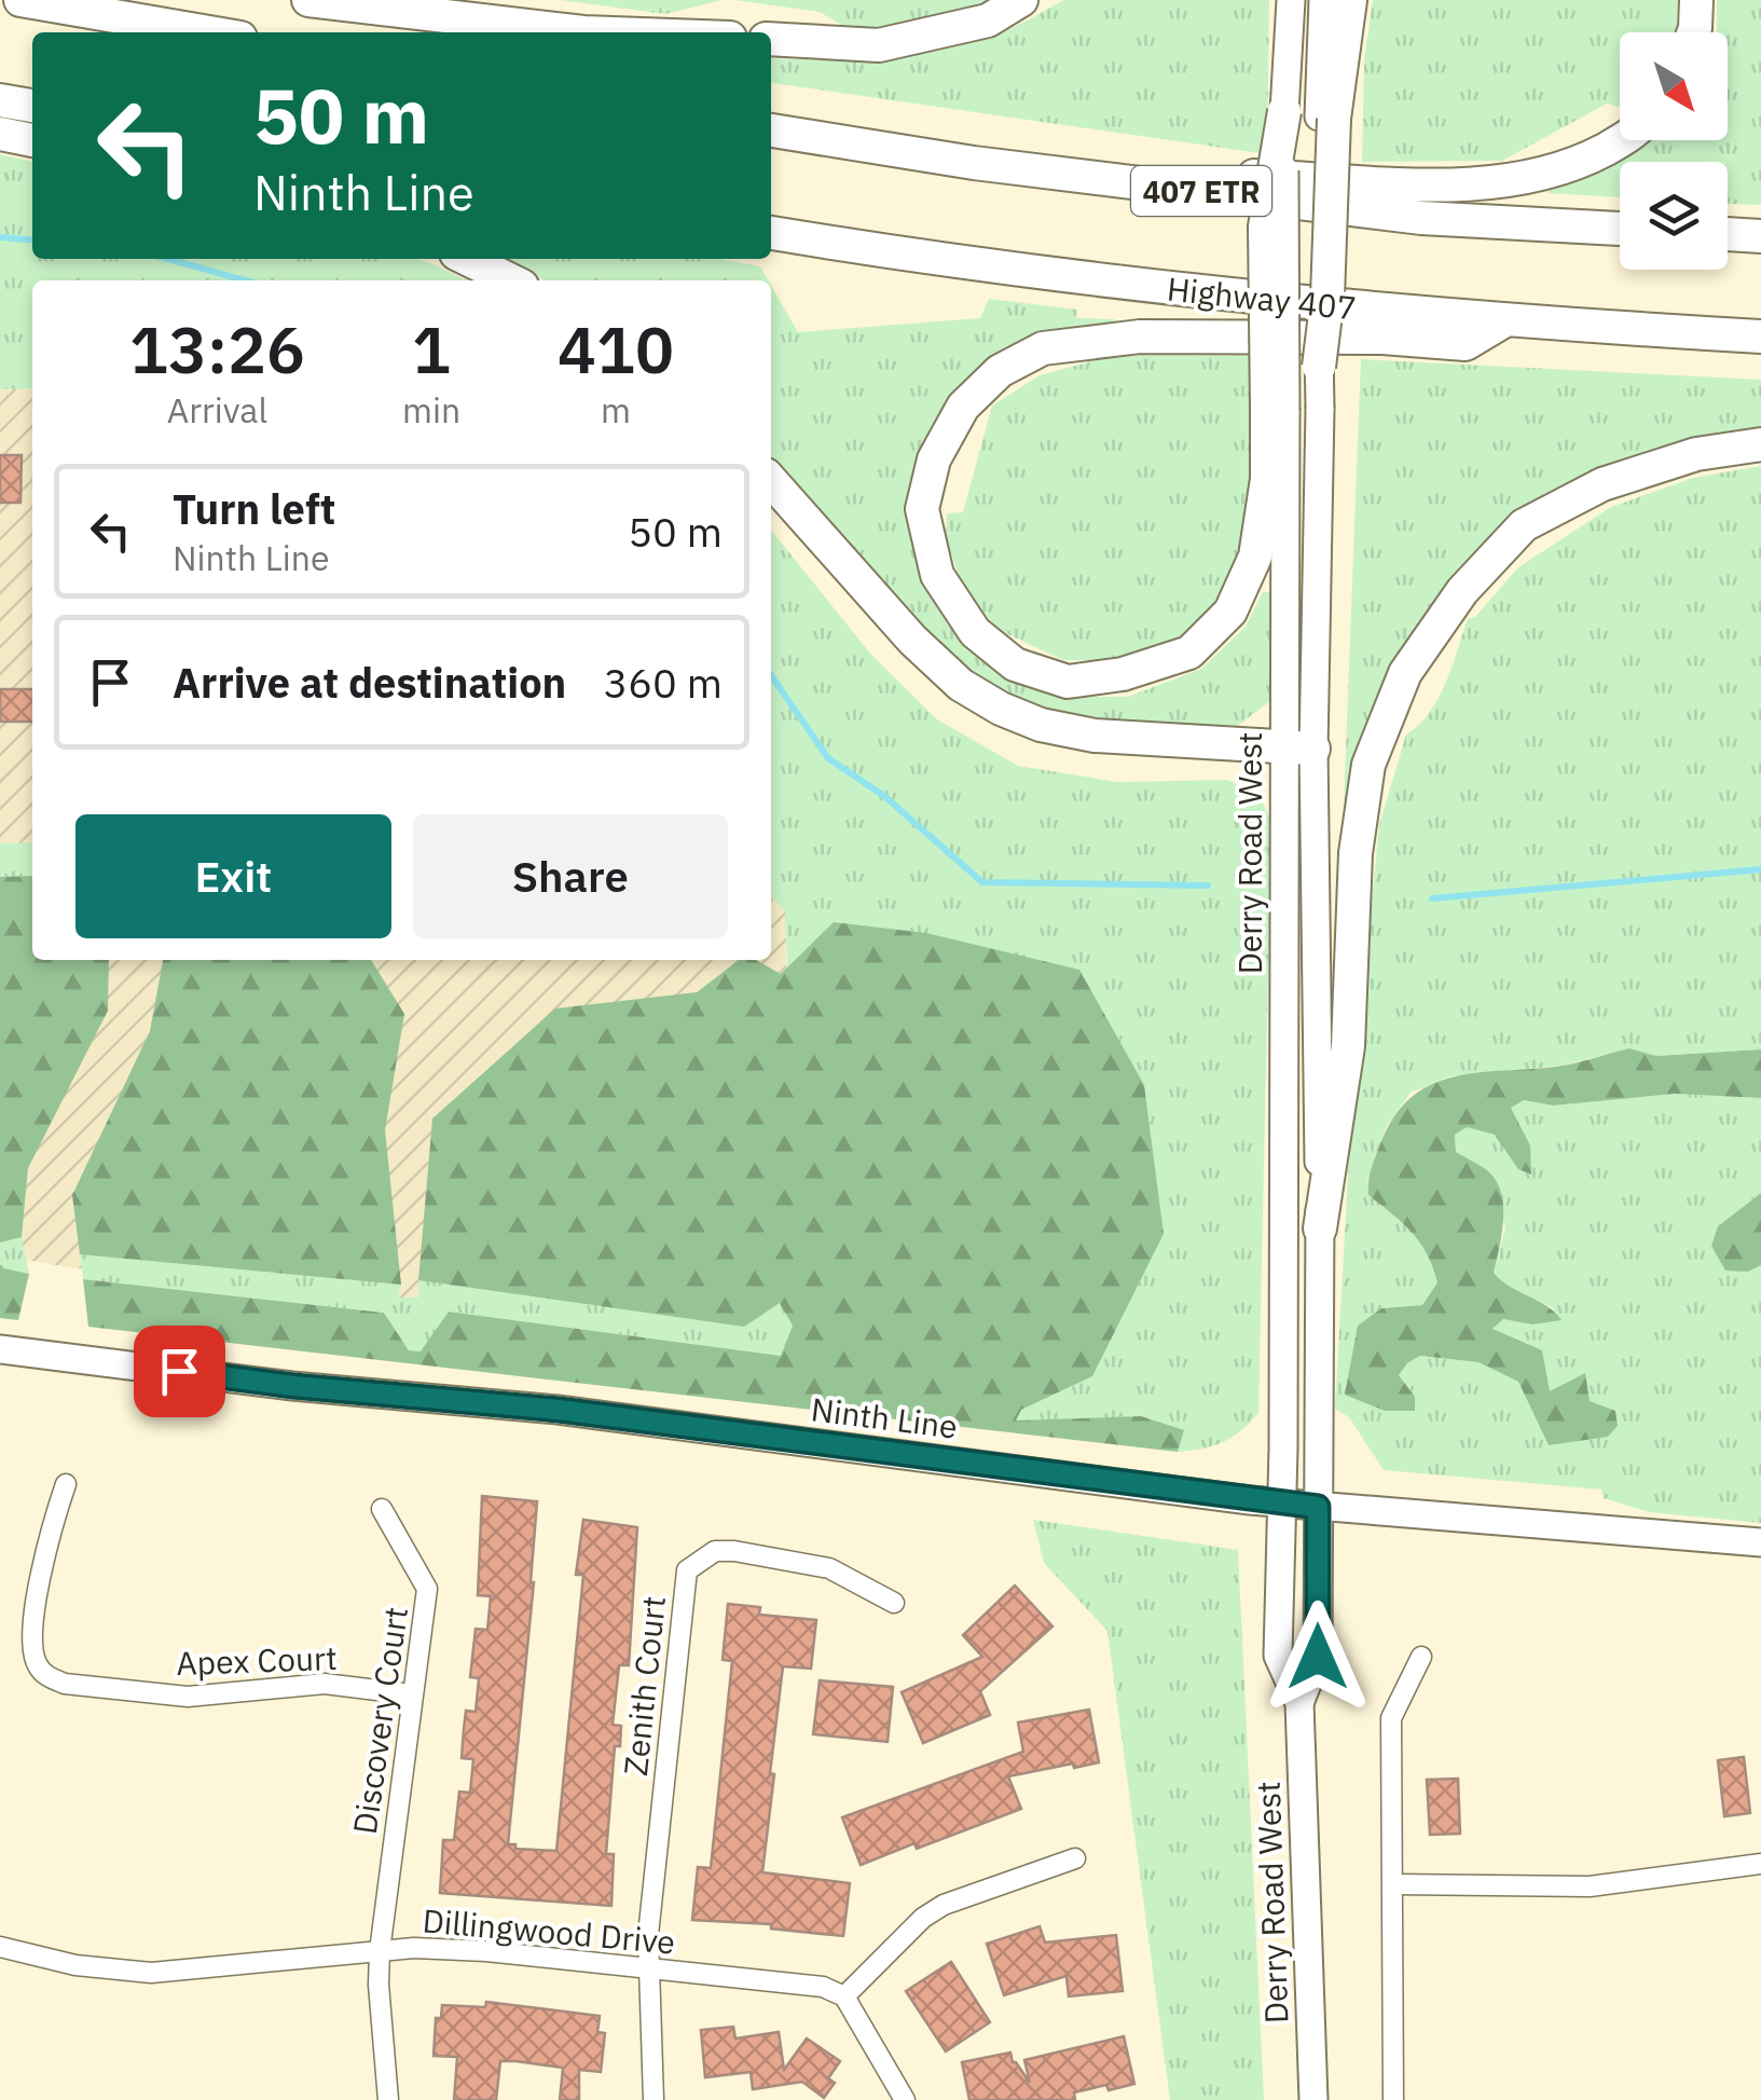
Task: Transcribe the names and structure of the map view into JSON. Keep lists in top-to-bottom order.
{
  "streets": {
    "highway": ["407 ETR", "Highway 407"],
    "main road": ["Derry Road West", "Ninth Line"],
    "street": [
      "Apex Court",
      "Zenith Court",
      "Discovery Court",
      "Dillingwood Drive"
    ]
  },
  "crossings": [
    ["Derry Road West", "Ninth Line"],
    ["Apex Court", "Discovery Court"],
    ["Zenith Court", "Dillingwood Drive"],
    ["Discovery Court", "Dillingwood Drive"]
  ],
  "north": "bottom right",
  "page": {
    "turn": ["50 m", "Ninth Line"],
    "eta": [
      "13:26",
      "Arrival",
      "1",
      "min",
      "410",
      "m"
    ],
    "list": [
      {
        "name": "Turn left",
        "note": "Ninth Line",
        "value": "50 m"
      },
      {
        "name": "Arrive at destination",
        "value": "360 m"
      }
    ],
    "buttons": ["Exit", "Share"]
  }
}
